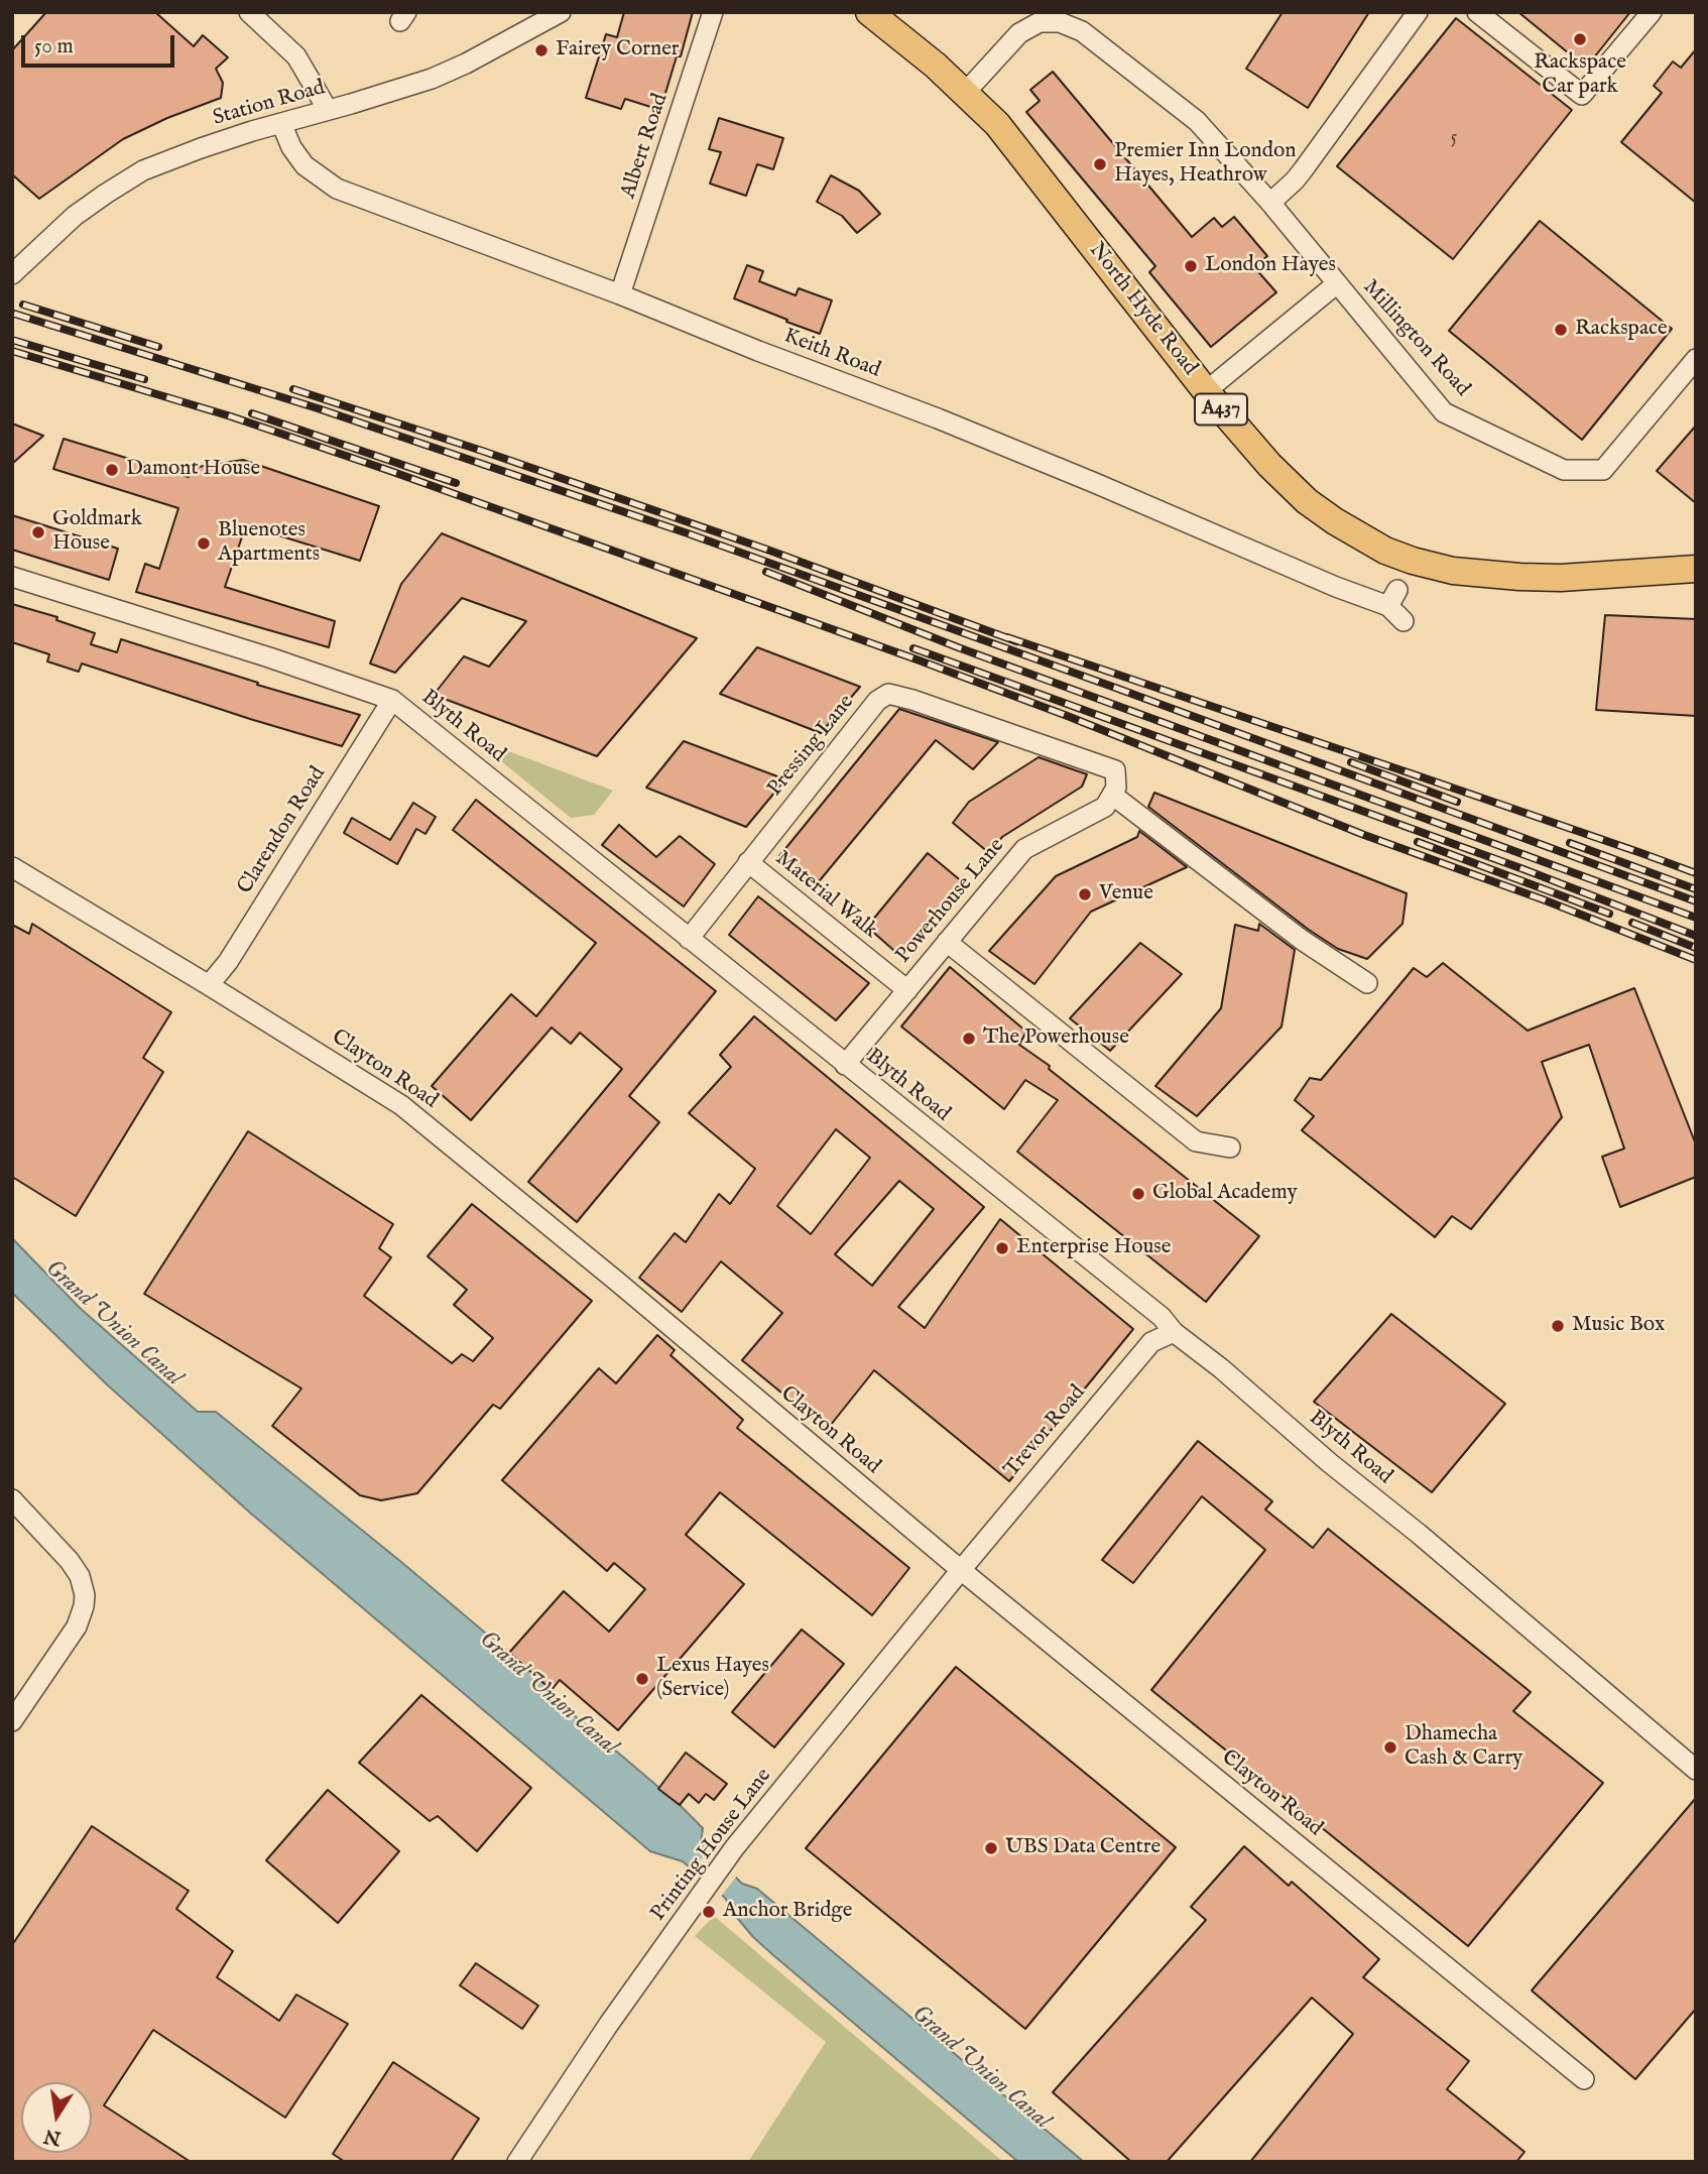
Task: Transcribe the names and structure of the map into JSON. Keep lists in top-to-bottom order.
{
  "streets": {
    "main road": ["North Hyde Road", "A437"],
    "street": [
      "Station Road",
      "Albert Road",
      "Millington Road",
      "Keith Road",
      "Blyth Road",
      "Pressing Lane",
      "Clarendon Road",
      "Material Walk",
      "Powerhouse Lane",
      "Clayton Road",
      "Trevor Road",
      "Printing House Lane"
    ]
  },
  "crossings": [
    ["Station Road", "Keith Road"],
    ["Albert Road", "Keith Road"],
    ["North Hyde Road", "Millington Road"],
    ["Blyth Road", "Pressing Lane"],
    ["Blyth Road", "Clarendon Road"],
    ["Blyth Road", "Powerhouse Lane"],
    ["Blyth Road", "Trevor Road"],
    ["Pressing Lane", "Material Walk"],
    ["Pressing Lane", "Powerhouse Lane"],
    ["Clarendon Road", "Clayton Road"],
    ["Material Walk", "Powerhouse Lane"],
    ["Clayton Road", "Trevor Road"],
    ["Clayton Road", "Printing House Lane"],
    ["Trevor Road", "Printing House Lane"]
  ],
  "water": ["Grand Union Canal"],
  "places": [
    "Rackspace Car park",
    "Fairey Corner",
    "Premier Inn London Hayes, Heathrow",
    "London Hayes",
    "Rackspace",
    "Damont House",
    "Goldmark House",
    "Bluenotes Apartments",
    "Venue",
    "The Powerhouse",
    "Global Academy",
    "Enterprise House",
    "Music Box",
    "Lexus Hayes (Service)",
    "Dhamecha Cash & Carry",
    "UBS Data Centre",
    "Anchor Bridge"
  ],
  "house_numbers": ["5"],
  "scale_bar": "50 m",
  "north": "bottom"
}
